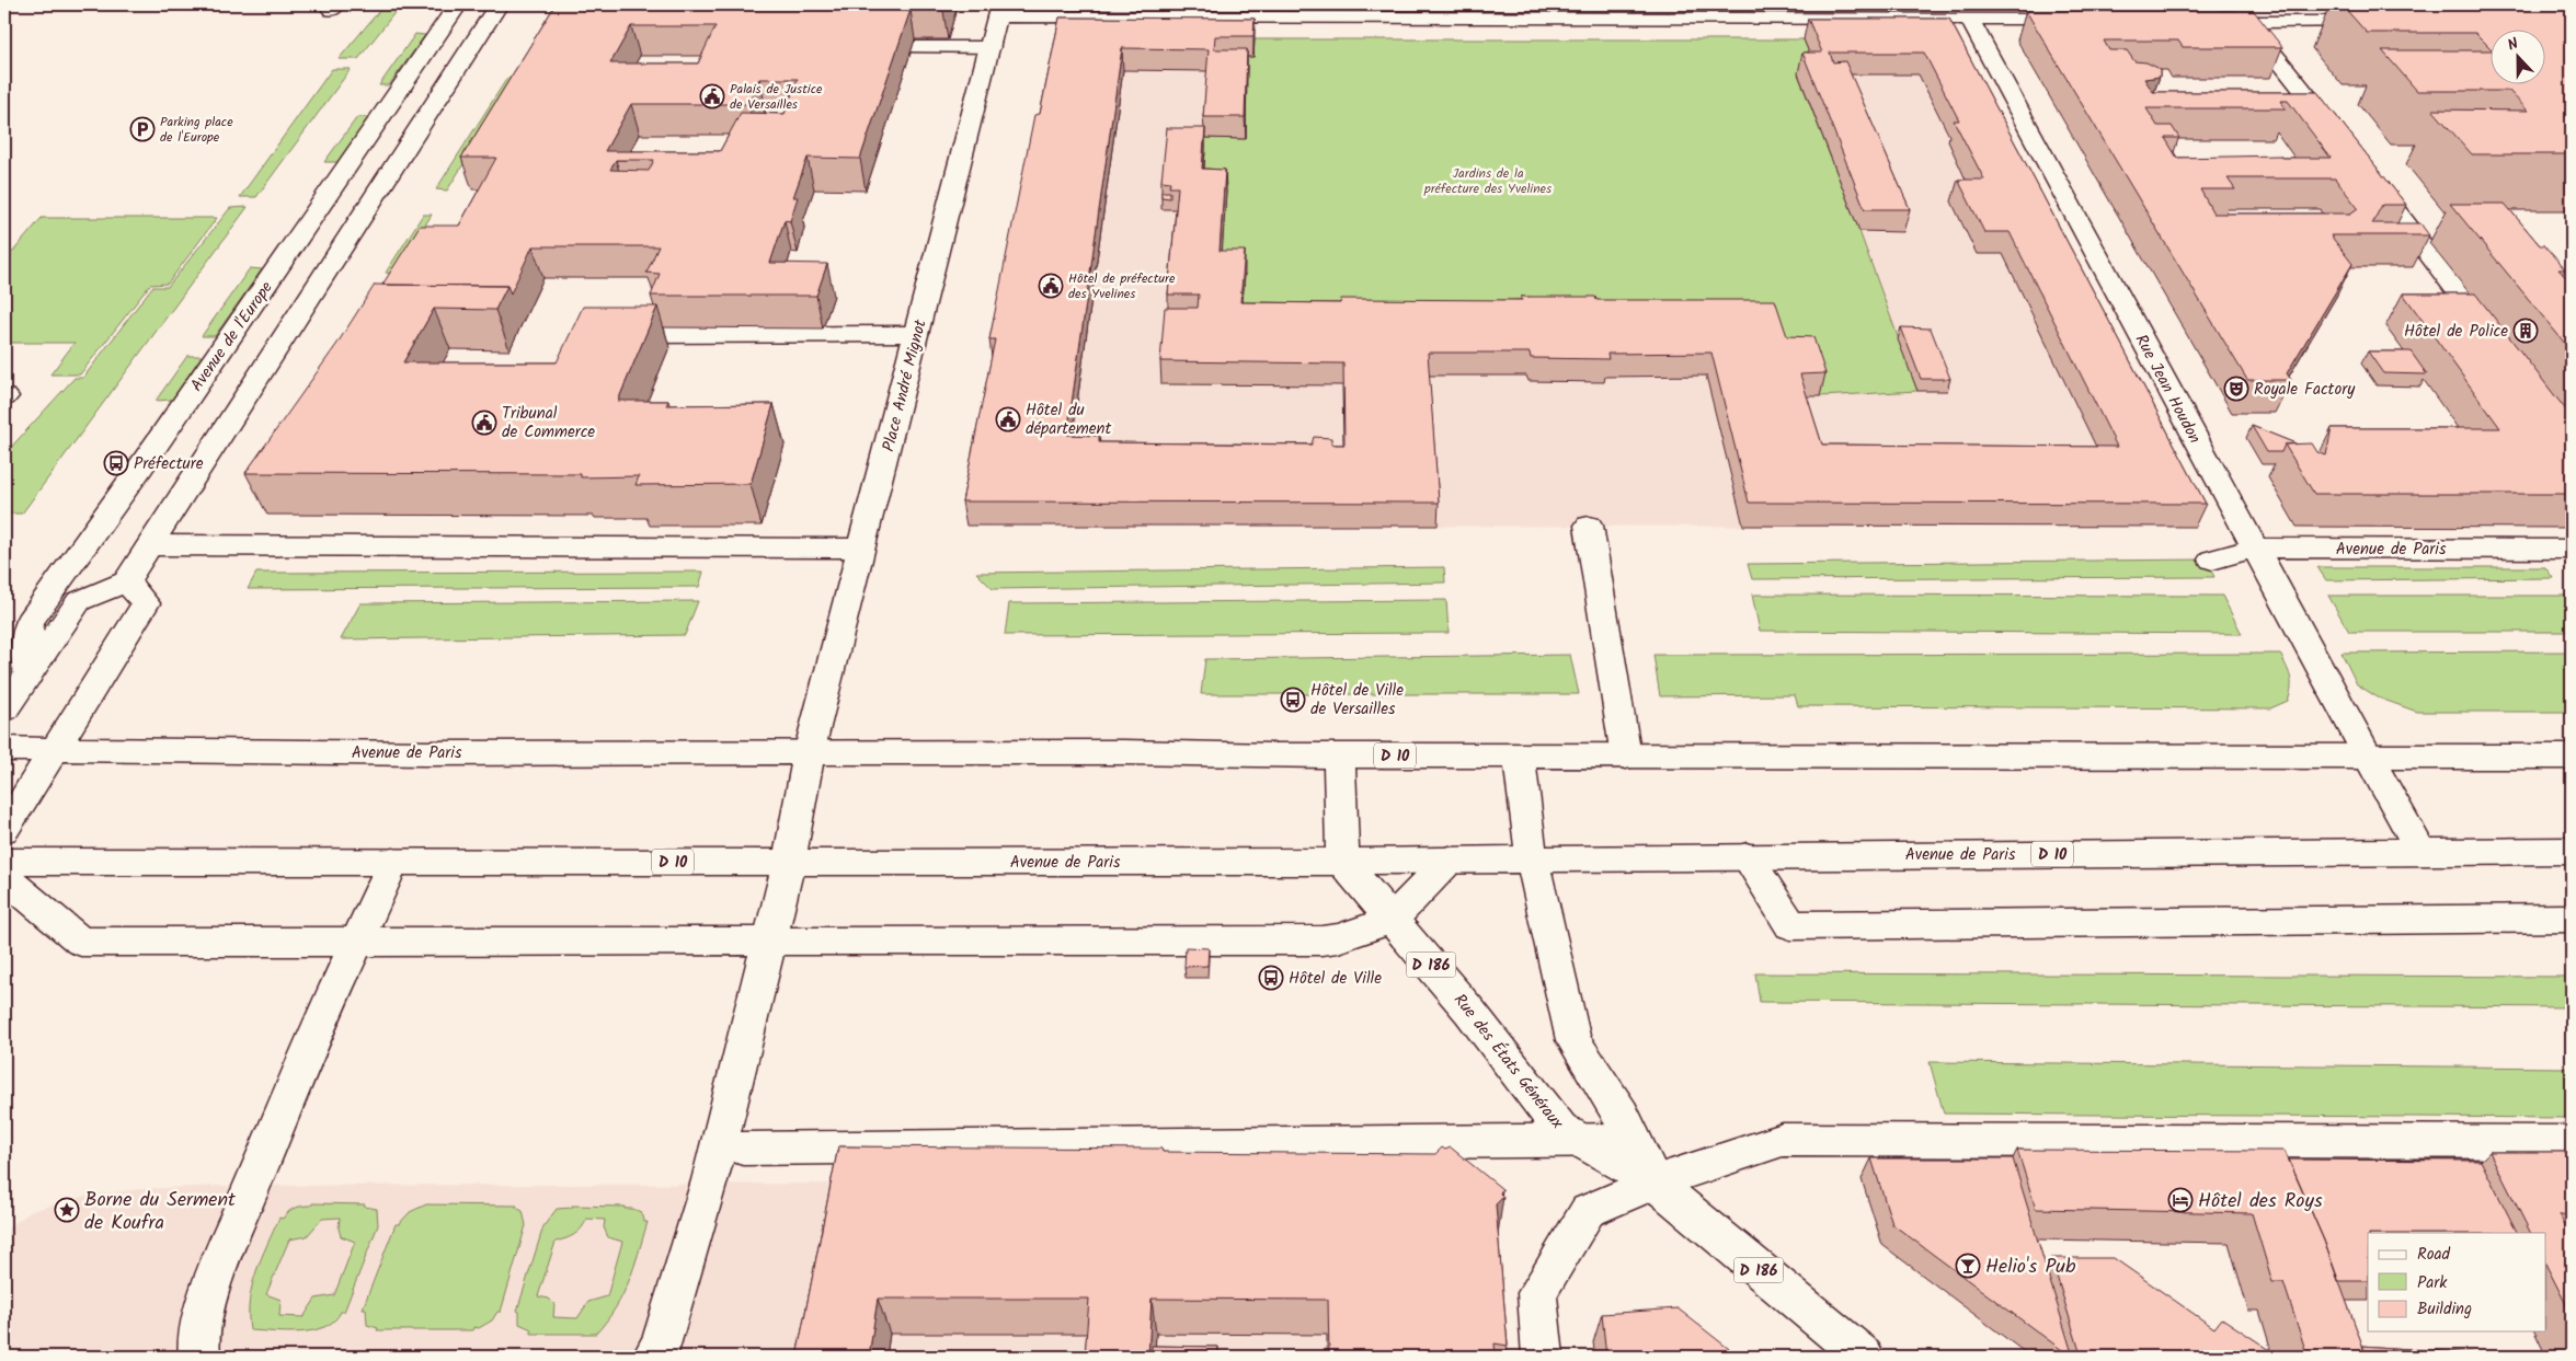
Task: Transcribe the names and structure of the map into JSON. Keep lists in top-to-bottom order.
{
  "streets": {
    "main road": [
      "Avenue de l'Europe",
      "Place André Mignot",
      "Rue Jean Houdon",
      "Avenue de Paris",
      "D 10",
      "D 186",
      "Rue des États Généraux"
    ]
  },
  "crossings": [
    ["Place André Mignot", "Avenue de Paris"],
    ["Rue Jean Houdon", "Avenue de Paris"],
    ["Avenue de Paris", "Rue des États Généraux"]
  ],
  "parks": ["Jardins de la préfecture des Yvelines"],
  "places": {
    "public building": [
      "Palais de Justice de Versailles",
      "Hôtel de préfecture des Yvelines",
      "Hôtel du département",
      "Tribunal de Commerce"
    ],
    "parking": ["Parking place de l'Europe"],
    "building": ["Hôtel de Police"],
    "theatre": ["Royale Factory"],
    "bus stop": ["Préfecture", "Hôtel de Ville de Versailles", "Hôtel de Ville"],
    "hotel": ["Hôtel des Roys"],
    "place": ["Borne du Serment de Koufra"],
    "bar": ["Helio's Pub"]
  },
  "legend": ["Road", "Park", "Building"],
  "north": "top"
}
